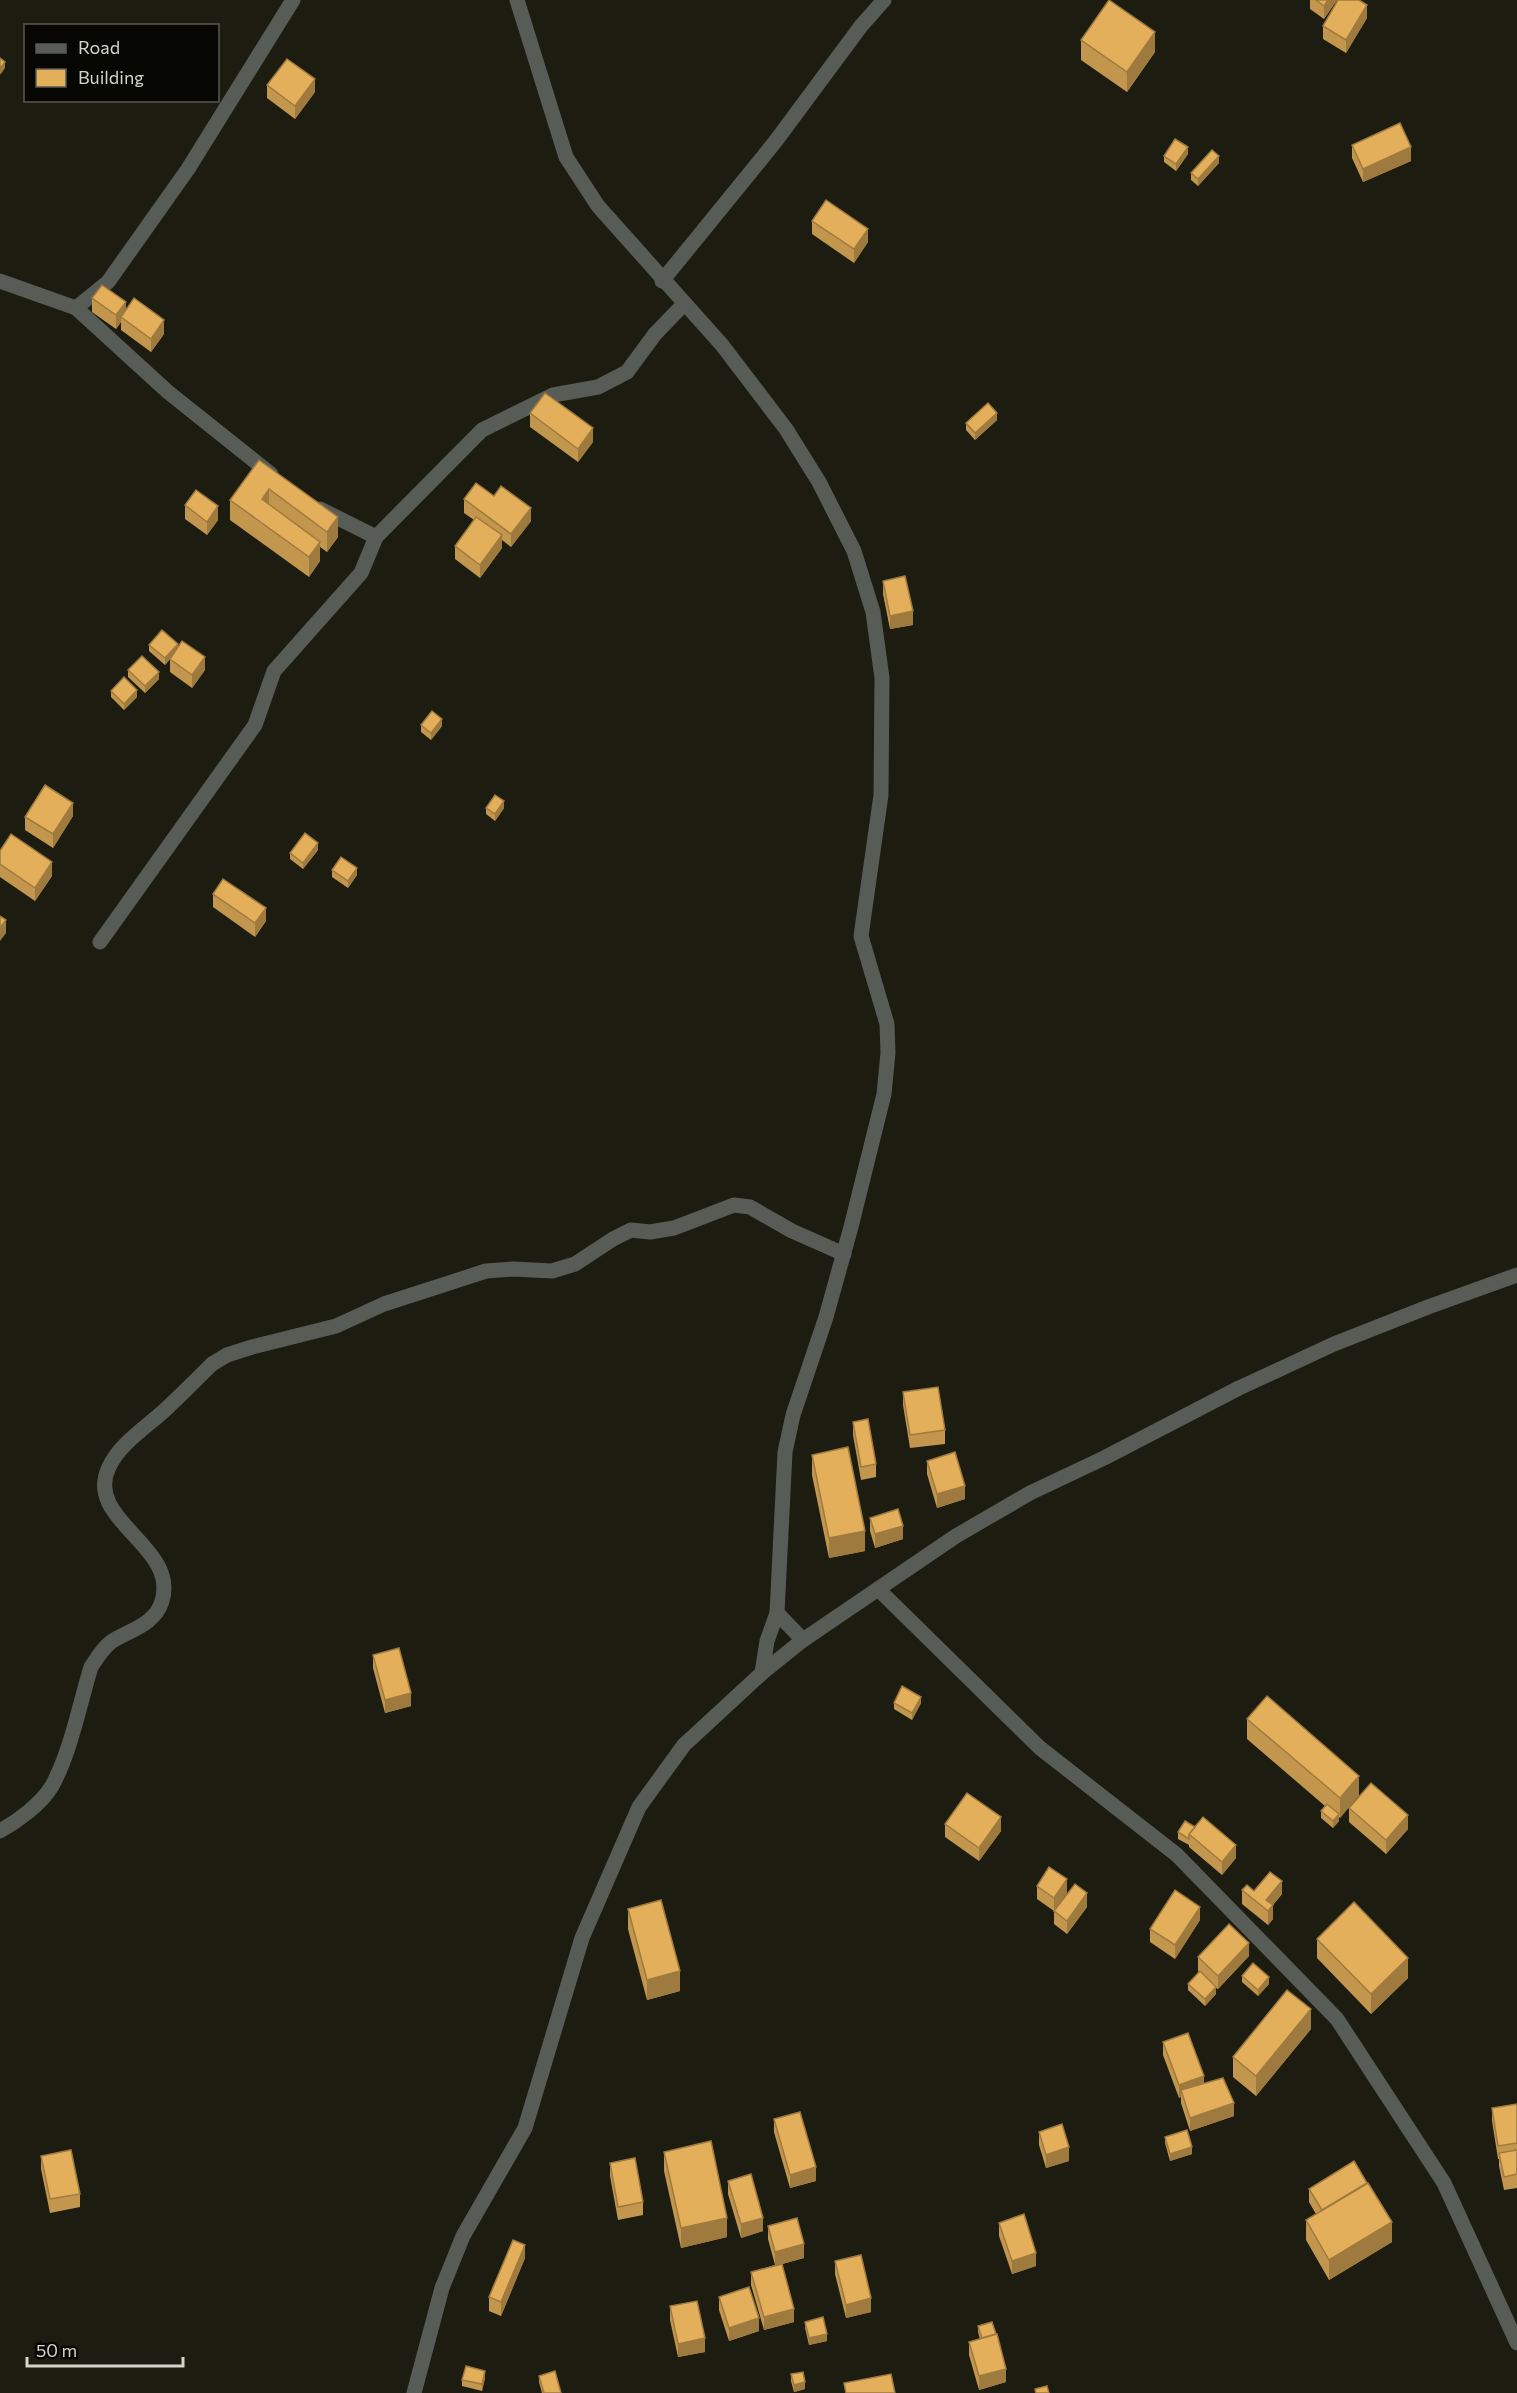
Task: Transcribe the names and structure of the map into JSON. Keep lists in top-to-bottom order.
{
  "legend": ["Road", "Building"],
  "scale_bar": "50 m"
}
